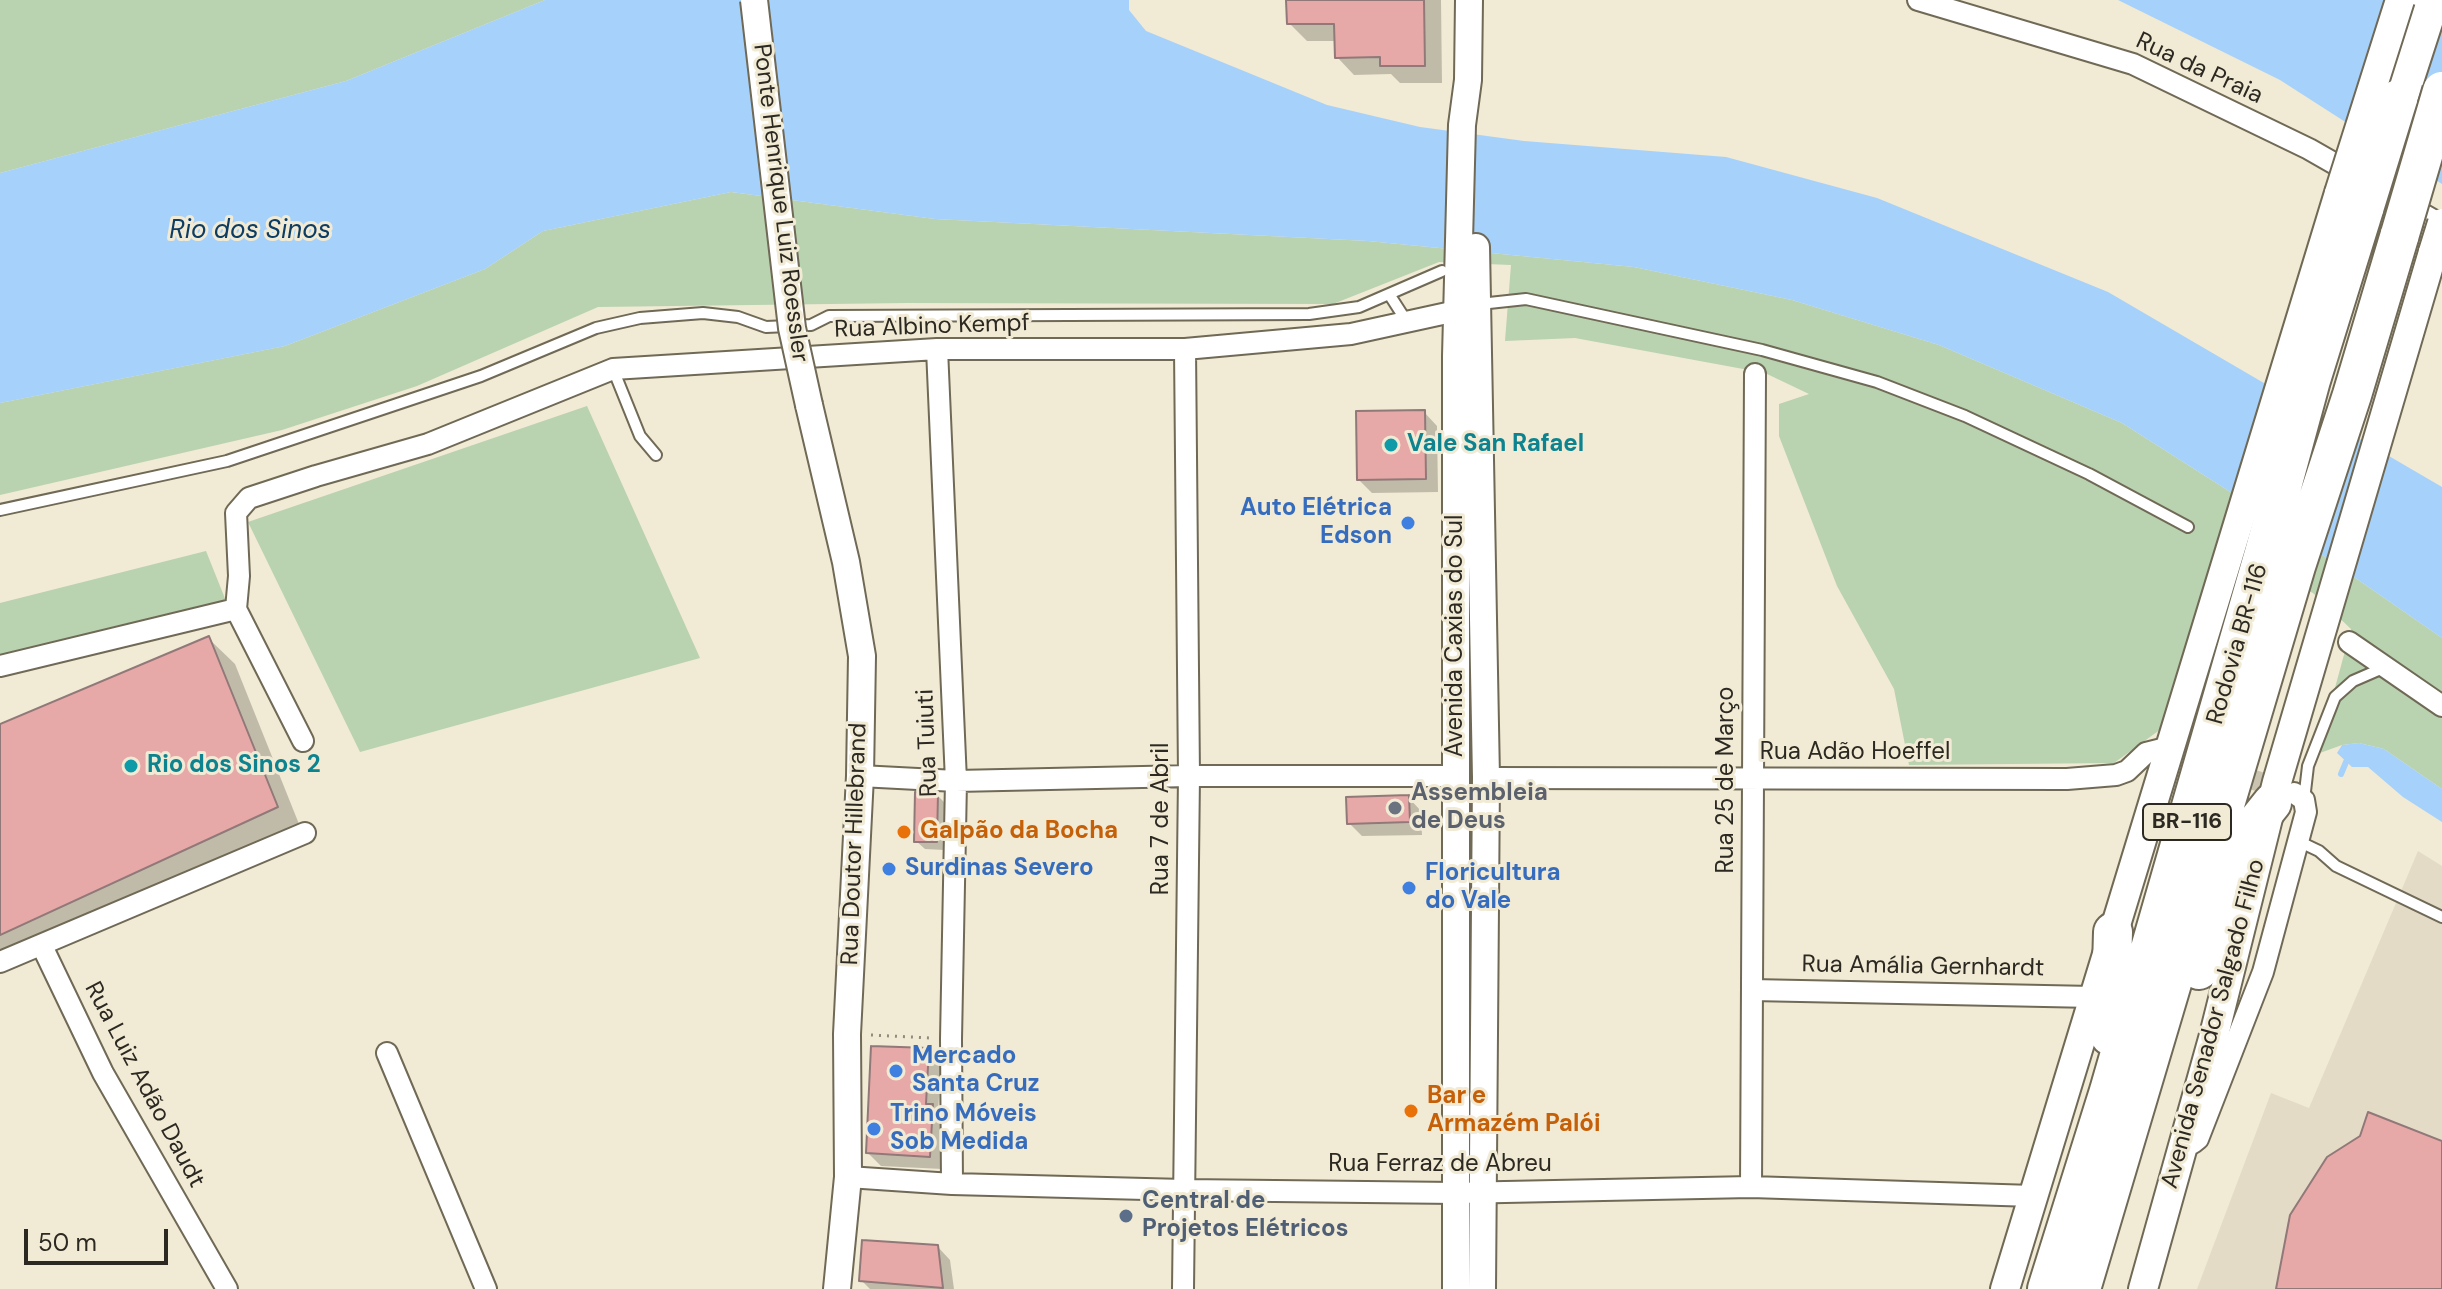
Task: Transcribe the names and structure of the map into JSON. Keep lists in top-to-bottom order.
{
  "streets": {
    "highway": ["Rodovia BR-116", "BR-116"],
    "main road": ["Avenida Senador Salgado Filho"],
    "street": [
      "Rua da Praia",
      "Ponte Henrique Luiz Roessler",
      "Rua Albino Kempf",
      "Avenida Caxias do Sul",
      "Rua Tuiuti",
      "Rua Adão Hoeffel",
      "Rua 25 de Março",
      "Rua 7 de Abril",
      "Rua Doutor Hillebrand",
      "Rua Amália Gernhardt",
      "Rua Luiz Adão Daudt",
      "Rua Ferraz de Abreu"
    ]
  },
  "crossings": [
    ["Rua da Praia", "Avenida Senador Salgado Filho"],
    ["Ponte Henrique Luiz Roessler", "Rua Doutor Hillebrand"],
    ["Rua Albino Kempf", "Avenida Caxias do Sul"],
    ["Rua Albino Kempf", "Rua Tuiuti"],
    ["Rua Albino Kempf", "Rua 7 de Abril"],
    ["Avenida Caxias do Sul", "Rua Adão Hoeffel"],
    ["Avenida Caxias do Sul", "Rua Ferraz de Abreu"],
    ["Rodovia BR-116", "Avenida Senador Salgado Filho"],
    ["Rua Tuiuti", "Rua Ferraz de Abreu"],
    ["Rua Adão Hoeffel", "Rua 25 de Março"],
    ["Rua 25 de Março", "Rua Amália Gernhardt"],
    ["Rua 25 de Março", "Rua Ferraz de Abreu"],
    ["Rua 7 de Abril", "Rua Ferraz de Abreu"],
    ["Rua Doutor Hillebrand", "Rua Ferraz de Abreu"]
  ],
  "water": ["Rio dos Sinos"],
  "places": [
    "Vale San Rafael",
    "Auto Elétrica Edson",
    "Rio dos Sinos 2",
    "Assembleia de Deus",
    "Galpão da Bocha",
    "Surdinas Severo",
    "Floricultura do Vale",
    "Mercado Santa Cruz",
    "Bar e Armazém Palói",
    "Trino Móveis Sob Medida",
    "Central de Projetos Elétricos"
  ],
  "scale_bar": "50 m"
}
